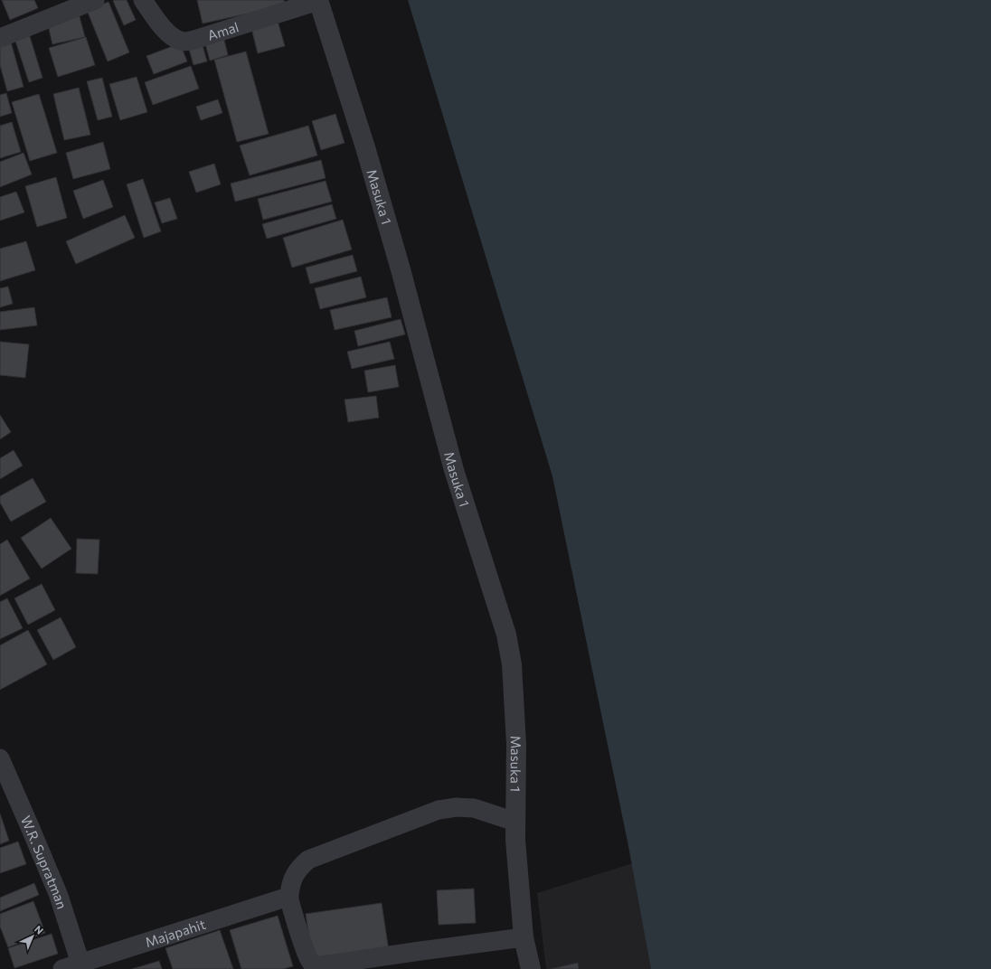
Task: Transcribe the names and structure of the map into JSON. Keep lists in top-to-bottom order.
{
  "streets": {
    "street": [
      "Amal",
      "Masuka 1",
      "W.R. Supratman",
      "Majapahit"
    ]
  },
  "crossings": [
    ["Amal", "Masuka 1"],
    ["W.R. Supratman", "Majapahit"]
  ],
  "north": "top right"
}
